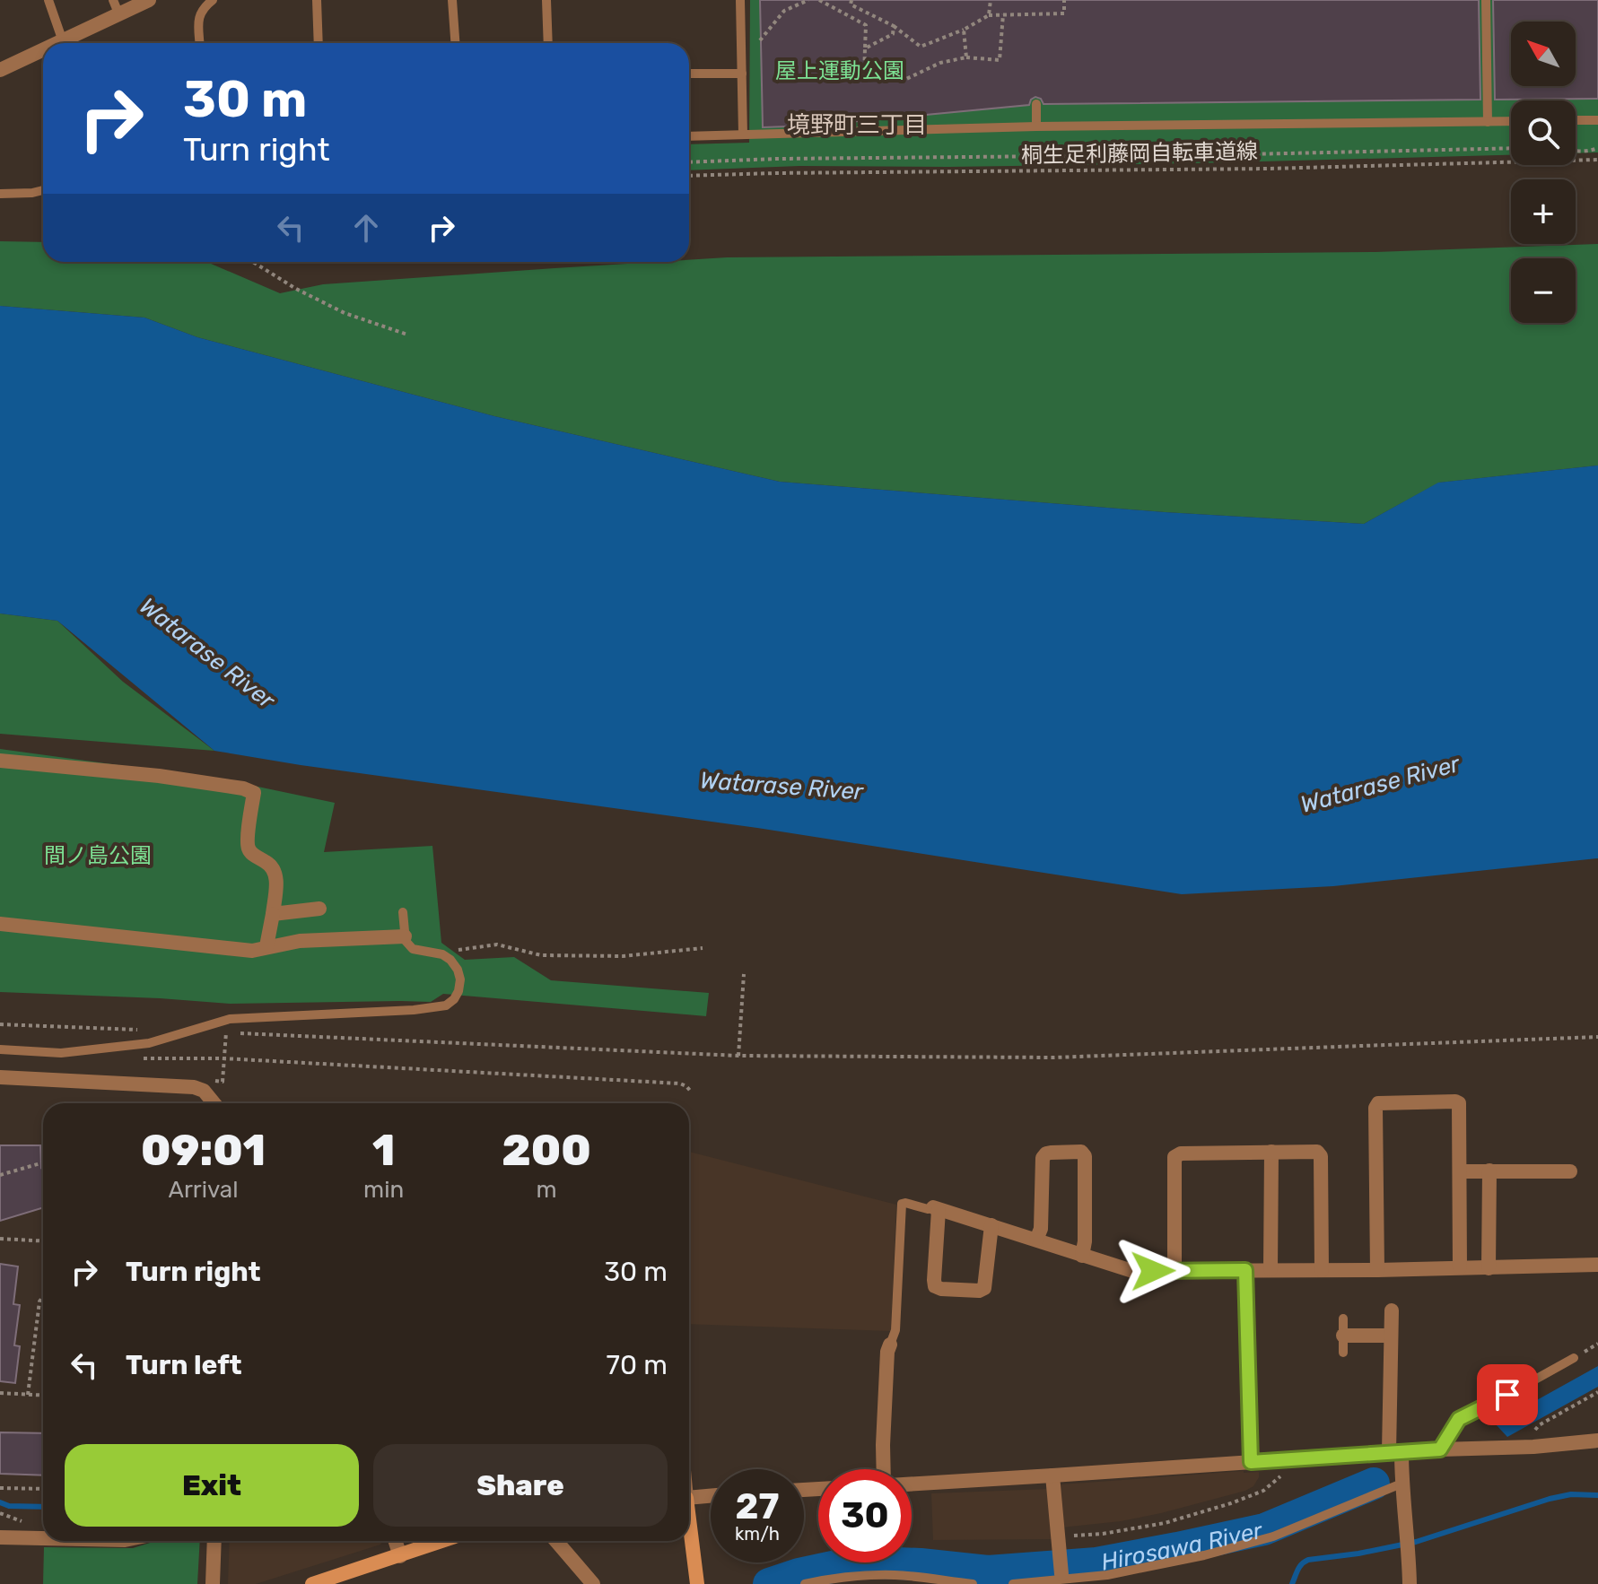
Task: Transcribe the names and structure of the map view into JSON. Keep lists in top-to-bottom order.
{
  "streets": {
    "path": ["桐生足利藤岡自転車道線"]
  },
  "districts": ["境野町三丁目"],
  "water": ["Watarase River", "Hirosawa River"],
  "parks": ["屋上運動公園", "間ノ島公園"],
  "north": "top left",
  "page": {
    "map_buttons": ["+", "−"],
    "turn": ["30 m", "Turn right"],
    "eta": [
      "09:01",
      "Arrival",
      "1",
      "min",
      "200",
      "m"
    ],
    "list": [
      {
        "name": "Turn right",
        "value": "30 m"
      },
      {
        "name": "Turn left",
        "value": "70 m"
      }
    ],
    "buttons": ["Exit", "Share"],
    "speed": "27 km/h",
    "limit": "30"
  }
}
